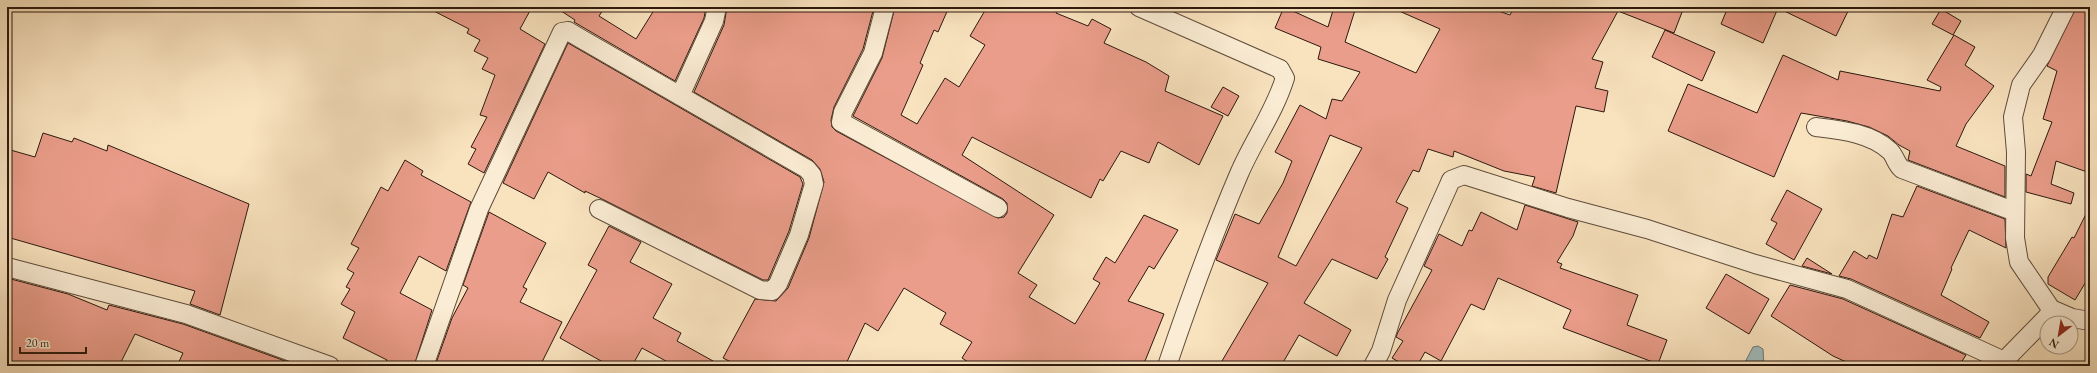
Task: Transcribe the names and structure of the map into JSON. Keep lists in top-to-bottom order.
{
  "scale_bar": "20 m",
  "north": "bottom left"
}
